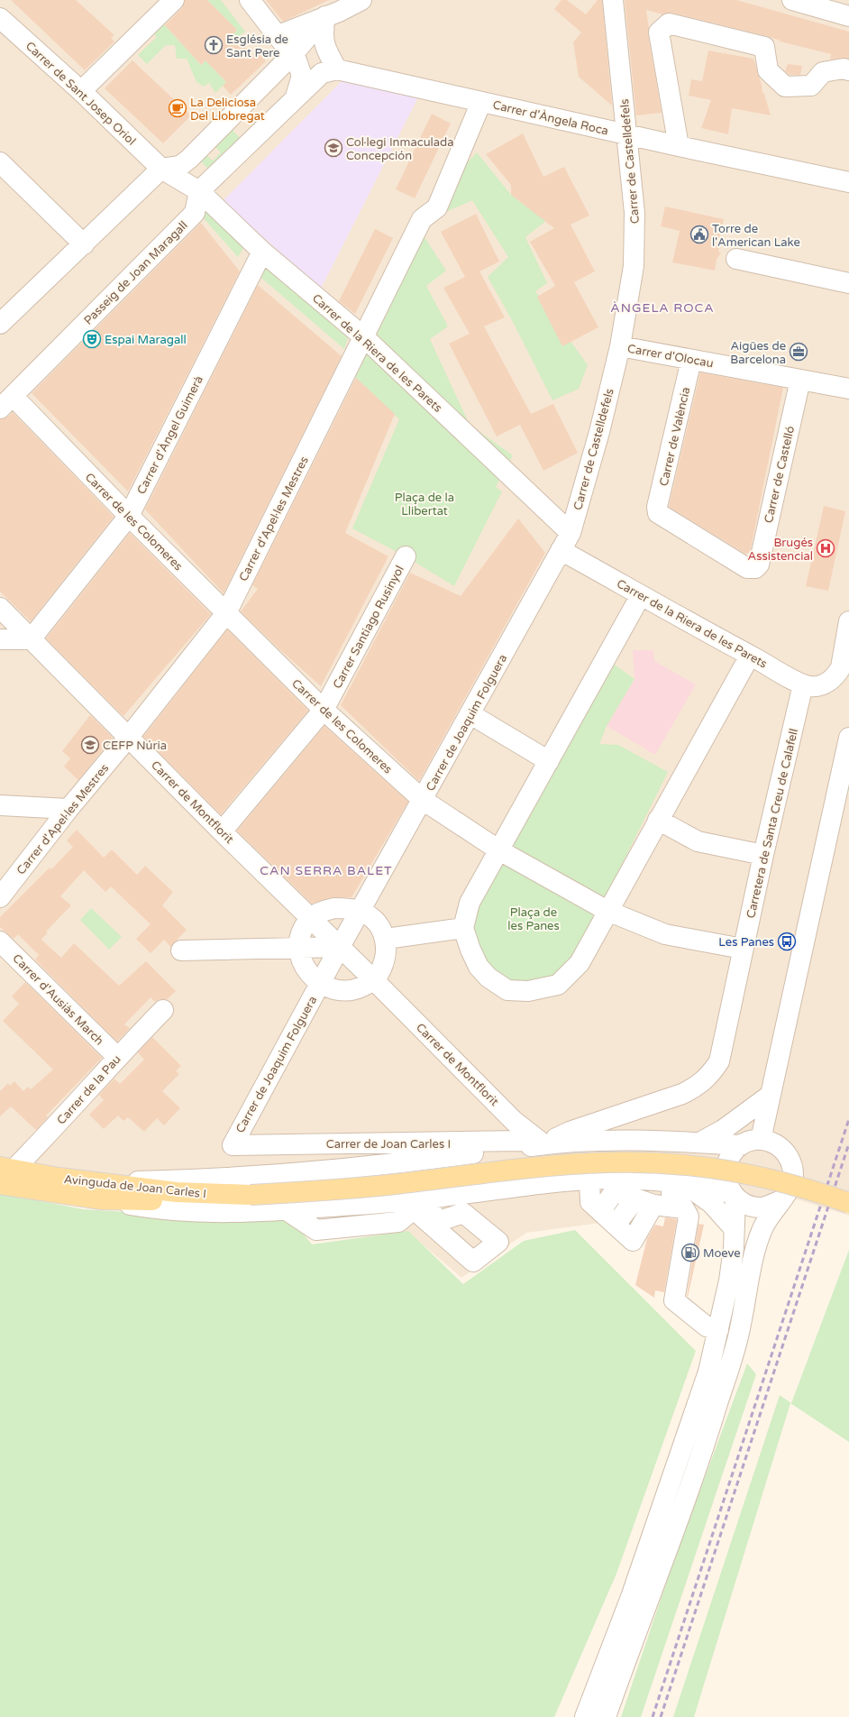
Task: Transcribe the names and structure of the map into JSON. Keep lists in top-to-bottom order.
{
  "streets": {
    "main road": ["Avinguda de Joan Carles I"],
    "street": [
      "Carrer de Sant Josep Oriol",
      "Carrer d'Àngela Roca",
      "Carrer de Castelldefels",
      "Passeig de Joan Maragall",
      "Carrer de la Riera de les Parets",
      "Carrer d'Olocau",
      "Carrer d'Àngel Guimerà",
      "Carrer de València",
      "Carrer de Castelló",
      "Carrer d'Apel·les Mestres",
      "Carrer de les Colomeres",
      "Carrer Santiago Rusinyol",
      "Carrer de Joaquim Folguera",
      "Carrer de Montflorit",
      "Carretera de Santa Creu de Calafell",
      "Carrer d'Ausiàs March",
      "Carrer de la Pau",
      "Carrer de Joan Carles I"
    ]
  },
  "crossings": [
    ["Carrer de Sant Josep Oriol", "Carrer de la Riera de les Parets"],
    ["Carrer d'Àngela Roca", "Carrer de Castelldefels"],
    ["Carrer d'Àngela Roca", "Carrer d'Apel·les Mestres"],
    ["Carrer de Castelldefels", "Carrer de la Riera de les Parets"],
    ["Carrer de Castelldefels", "Carrer d'Olocau"],
    ["Carrer de Castelldefels", "Carrer de Joaquim Folguera"],
    ["Passeig de Joan Maragall", "Carrer de la Riera de les Parets"],
    ["Passeig de Joan Maragall", "Carrer de les Colomeres"],
    ["Carrer de la Riera de les Parets", "Carrer d'Àngel Guimerà"],
    ["Carrer de la Riera de les Parets", "Carrer d'Apel·les Mestres"],
    ["Carrer de la Riera de les Parets", "Carrer de Joaquim Folguera"],
    ["Carrer de la Riera de les Parets", "Carretera de Santa Creu de Calafell"],
    ["Carrer d'Olocau", "Carrer de València"],
    ["Carrer d'Olocau", "Carrer de Castelló"],
    ["Carrer d'Àngel Guimerà", "Carrer de les Colomeres"],
    ["Carrer d'Àngel Guimerà", "Carrer de Montflorit"],
    ["Carrer de València", "Carrer de Castelló"],
    ["Carrer d'Apel·les Mestres", "Carrer de les Colomeres"],
    ["Carrer d'Apel·les Mestres", "Carrer de Montflorit"],
    ["Carrer de les Colomeres", "Carrer Santiago Rusinyol"],
    ["Carrer de les Colomeres", "Carrer de Joaquim Folguera"],
    ["Carrer de les Colomeres", "Carretera de Santa Creu de Calafell"],
    ["Carrer Santiago Rusinyol", "Carrer de Montflorit"],
    ["Carrer de Joaquim Folguera", "Carrer de Montflorit"],
    ["Carrer de Joaquim Folguera", "Carrer de Joan Carles I"],
    ["Carrer de Montflorit", "Carrer de Joan Carles I"],
    ["Carrer d'Ausiàs March", "Carrer de la Pau"],
    ["Carrer de la Pau", "Avinguda de Joan Carles I"]
  ],
  "districts": ["ÀNGELA ROCA", "CAN SERRA BALET"],
  "parks": ["Plaça de la Llibertat", "Plaça de les Panes"],
  "places": {
    "church": ["Església de Sant Pere"],
    "cafe": ["La Deliciosa Del Llobregat"],
    "school or university": ["Col·legi Inmaculada Concepción", "CEFP Núria"],
    "public building": ["Torre de l'American Lake"],
    "theatre": ["Espai Maragall"],
    "office": ["Aigües de Barcelona"],
    "hospital": ["Brugés Assistencial"],
    "bus stop": ["Les Panes"],
    "fuel station": ["Moeve"]
  }
}
